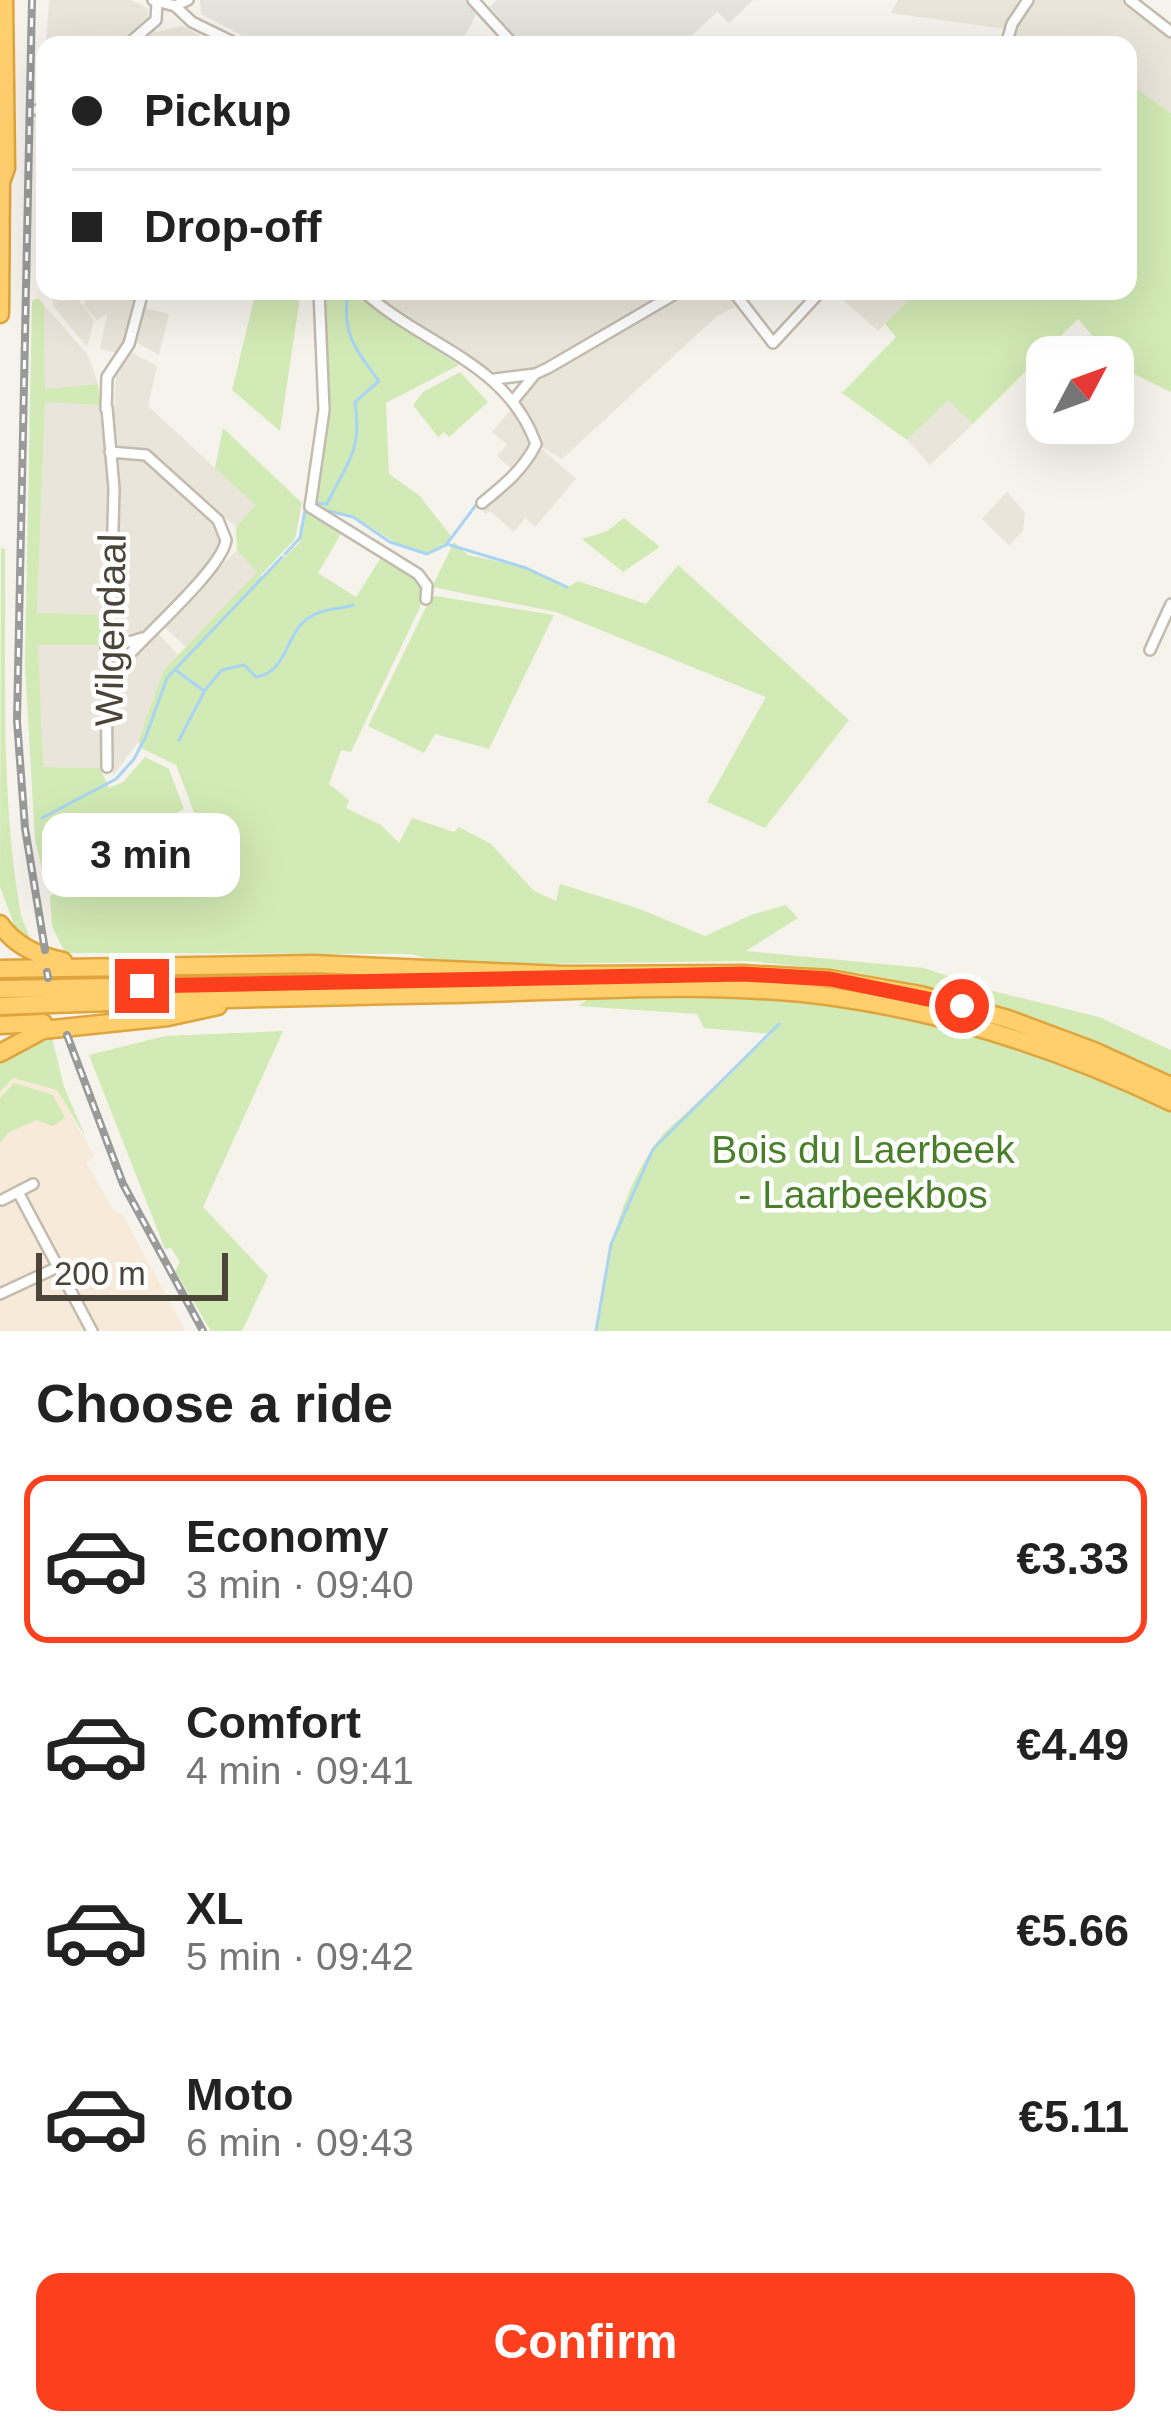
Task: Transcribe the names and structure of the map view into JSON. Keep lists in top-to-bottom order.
{
  "streets": {
    "street": ["Wilgendaal"]
  },
  "parks": ["Bois du Laerbeek - Laarbeekbos"],
  "scale_bar": "200 m",
  "north": "top right",
  "page": {
    "banner": ["Pickup", "Drop-off"],
    "bubble": "3 min",
    "scale": "200 m",
    "heading": "Choose a ride",
    "list": [
      {
        "name": "Economy",
        "note": "3 min · 09:40",
        "value": "€3.33"
      },
      {
        "name": "Comfort",
        "note": "4 min · 09:41",
        "value": "€4.49"
      },
      {
        "name": "XL",
        "note": "5 min · 09:42",
        "value": "€5.66"
      },
      {
        "name": "Moto",
        "note": "6 min · 09:43",
        "value": "€5.11"
      }
    ],
    "buttons": "Confirm"
  }
}
